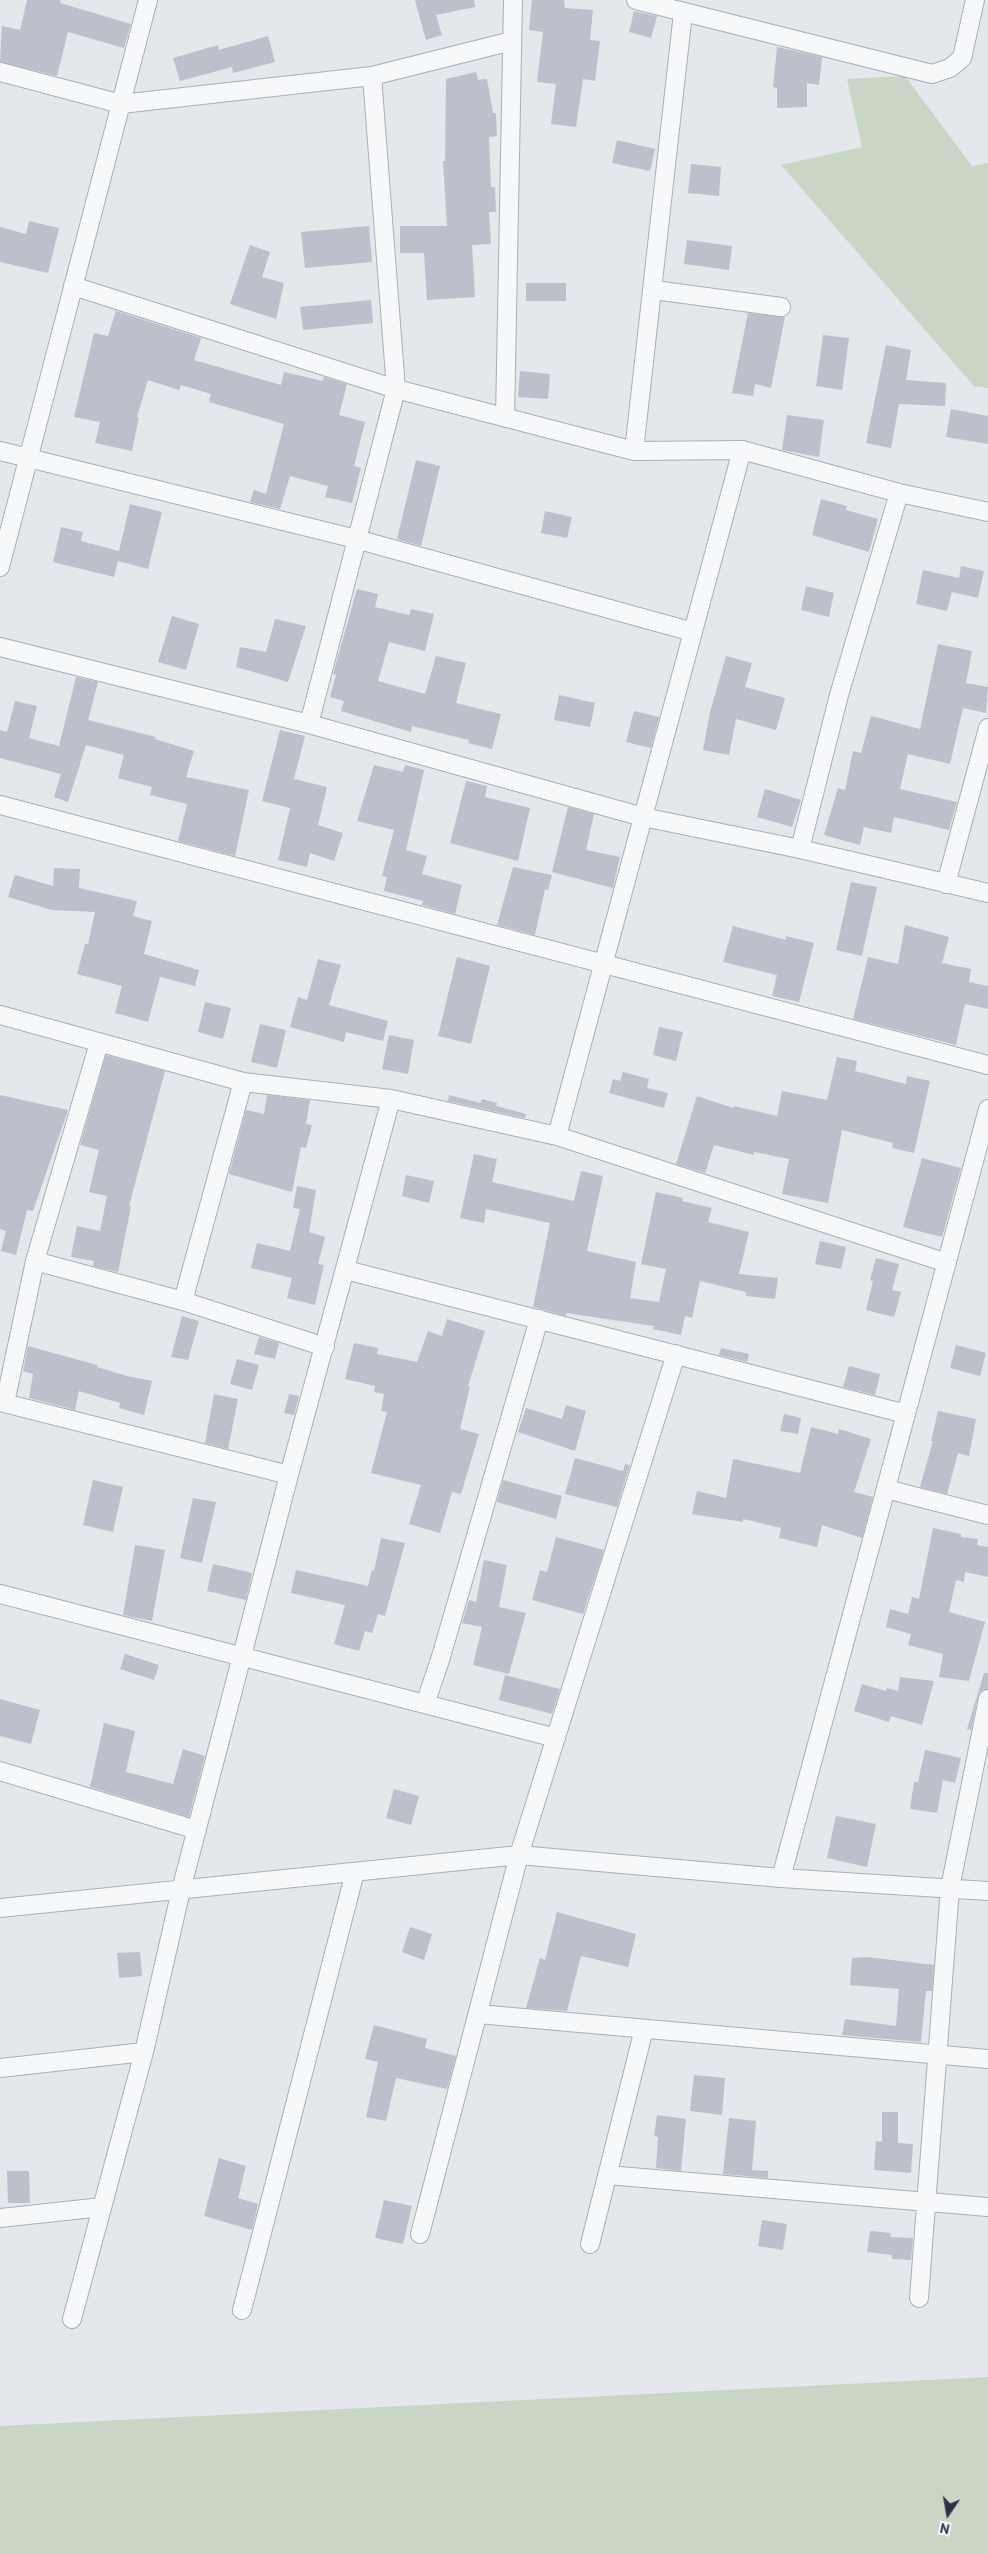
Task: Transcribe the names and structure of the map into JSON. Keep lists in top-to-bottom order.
{
  "north": "bottom"
}
